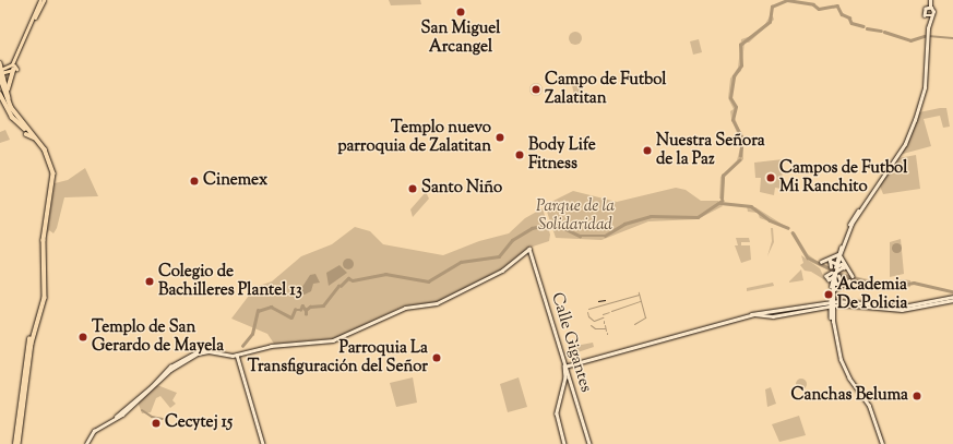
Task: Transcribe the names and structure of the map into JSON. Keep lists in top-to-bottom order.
{
  "streets": {
    "main road": ["Calle Gigantes"]
  },
  "parks": ["Parque de la Solidaridad"],
  "places": [
    "San Miguel Arcangel",
    "Campo de Futbol Zalatitan",
    "Templo nuevo parroquia de Zalatitan",
    "Nuestra Señora de la Paz",
    "Body Life Fitness",
    "Campos de Futbol Mi Ranchito",
    "Cinemex",
    "Santo Niño",
    "Colegio de Bachilleres Plantel 13",
    "Academia De Policia",
    "Templo de San Gerardo de Mayela",
    "Parroquia La Transfiguración del Señor",
    "Canchas Beluma",
    "Cecytej 15"
  ]
}
